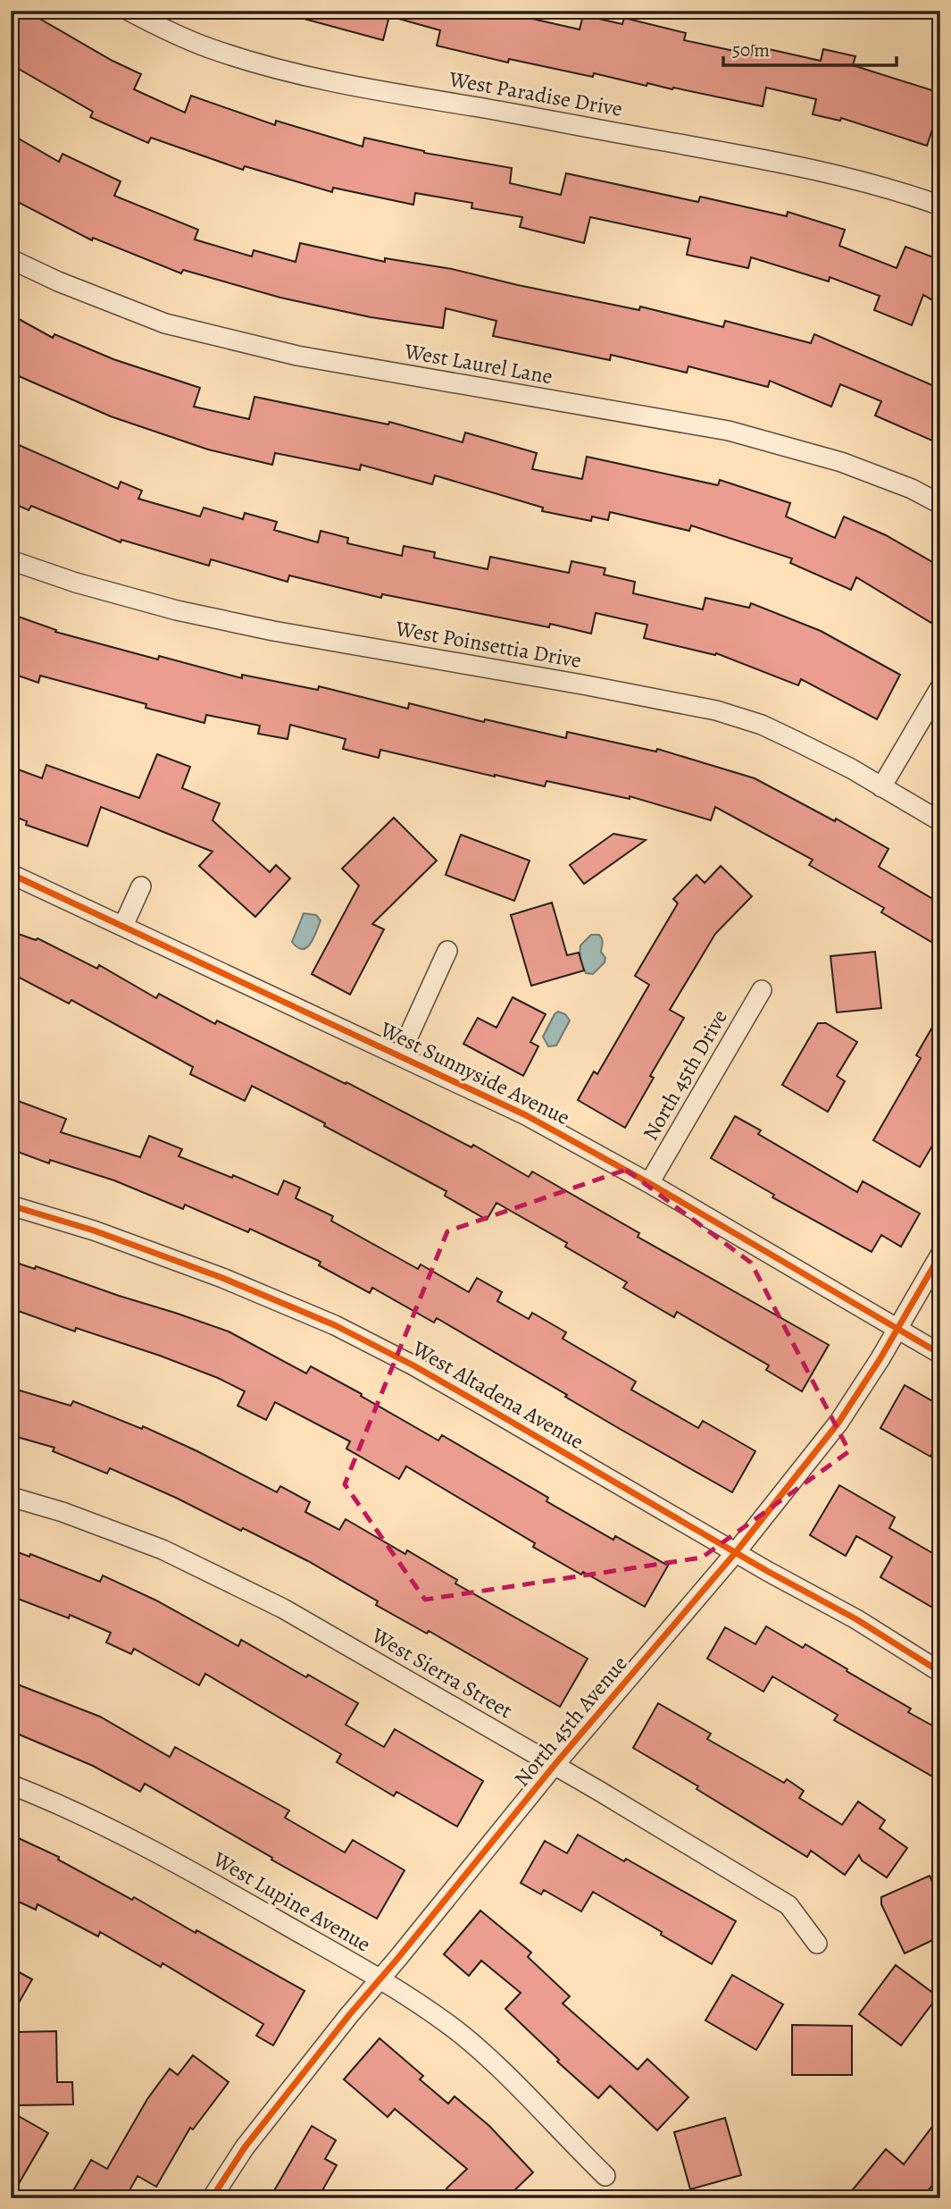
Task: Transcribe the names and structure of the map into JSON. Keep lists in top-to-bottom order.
{
  "streets": {
    "street": [
      "West Paradise Drive",
      "West Laurel Lane",
      "West Poinsettia Drive",
      "West Sunnyside Avenue",
      "North 45th Drive",
      "West Altadena Avenue",
      "West Sierra Street",
      "North 45th Avenue",
      "West Lupine Avenue"
    ]
  },
  "crossings": [
    ["West Sunnyside Avenue", "North 45th Drive"],
    ["West Sunnyside Avenue", "North 45th Avenue"],
    ["West Altadena Avenue", "North 45th Avenue"],
    ["West Sierra Street", "North 45th Avenue"],
    ["North 45th Avenue", "West Lupine Avenue"]
  ],
  "scale_bar": "50 m"
}
